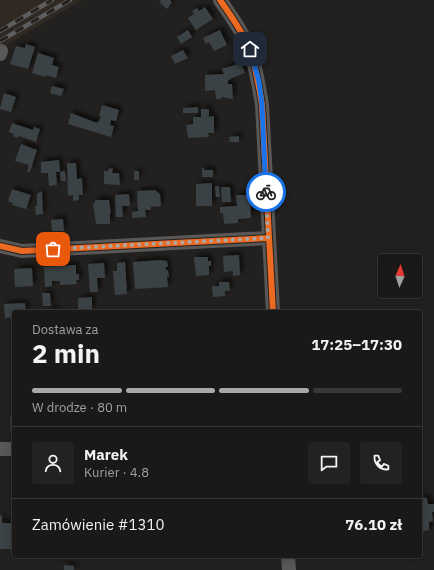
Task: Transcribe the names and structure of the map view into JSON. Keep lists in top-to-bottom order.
{
  "north": "top",
  "page": {
    "heading": ["2 min", "Dostawa za", "17:25–17:30"],
    "panel": [
      "Marek",
      "Kurier · 4.8",
      "Zamówienie #1310",
      "76.10 zł"
    ],
    "bar": "W drodze · 80 m"
  }
}
